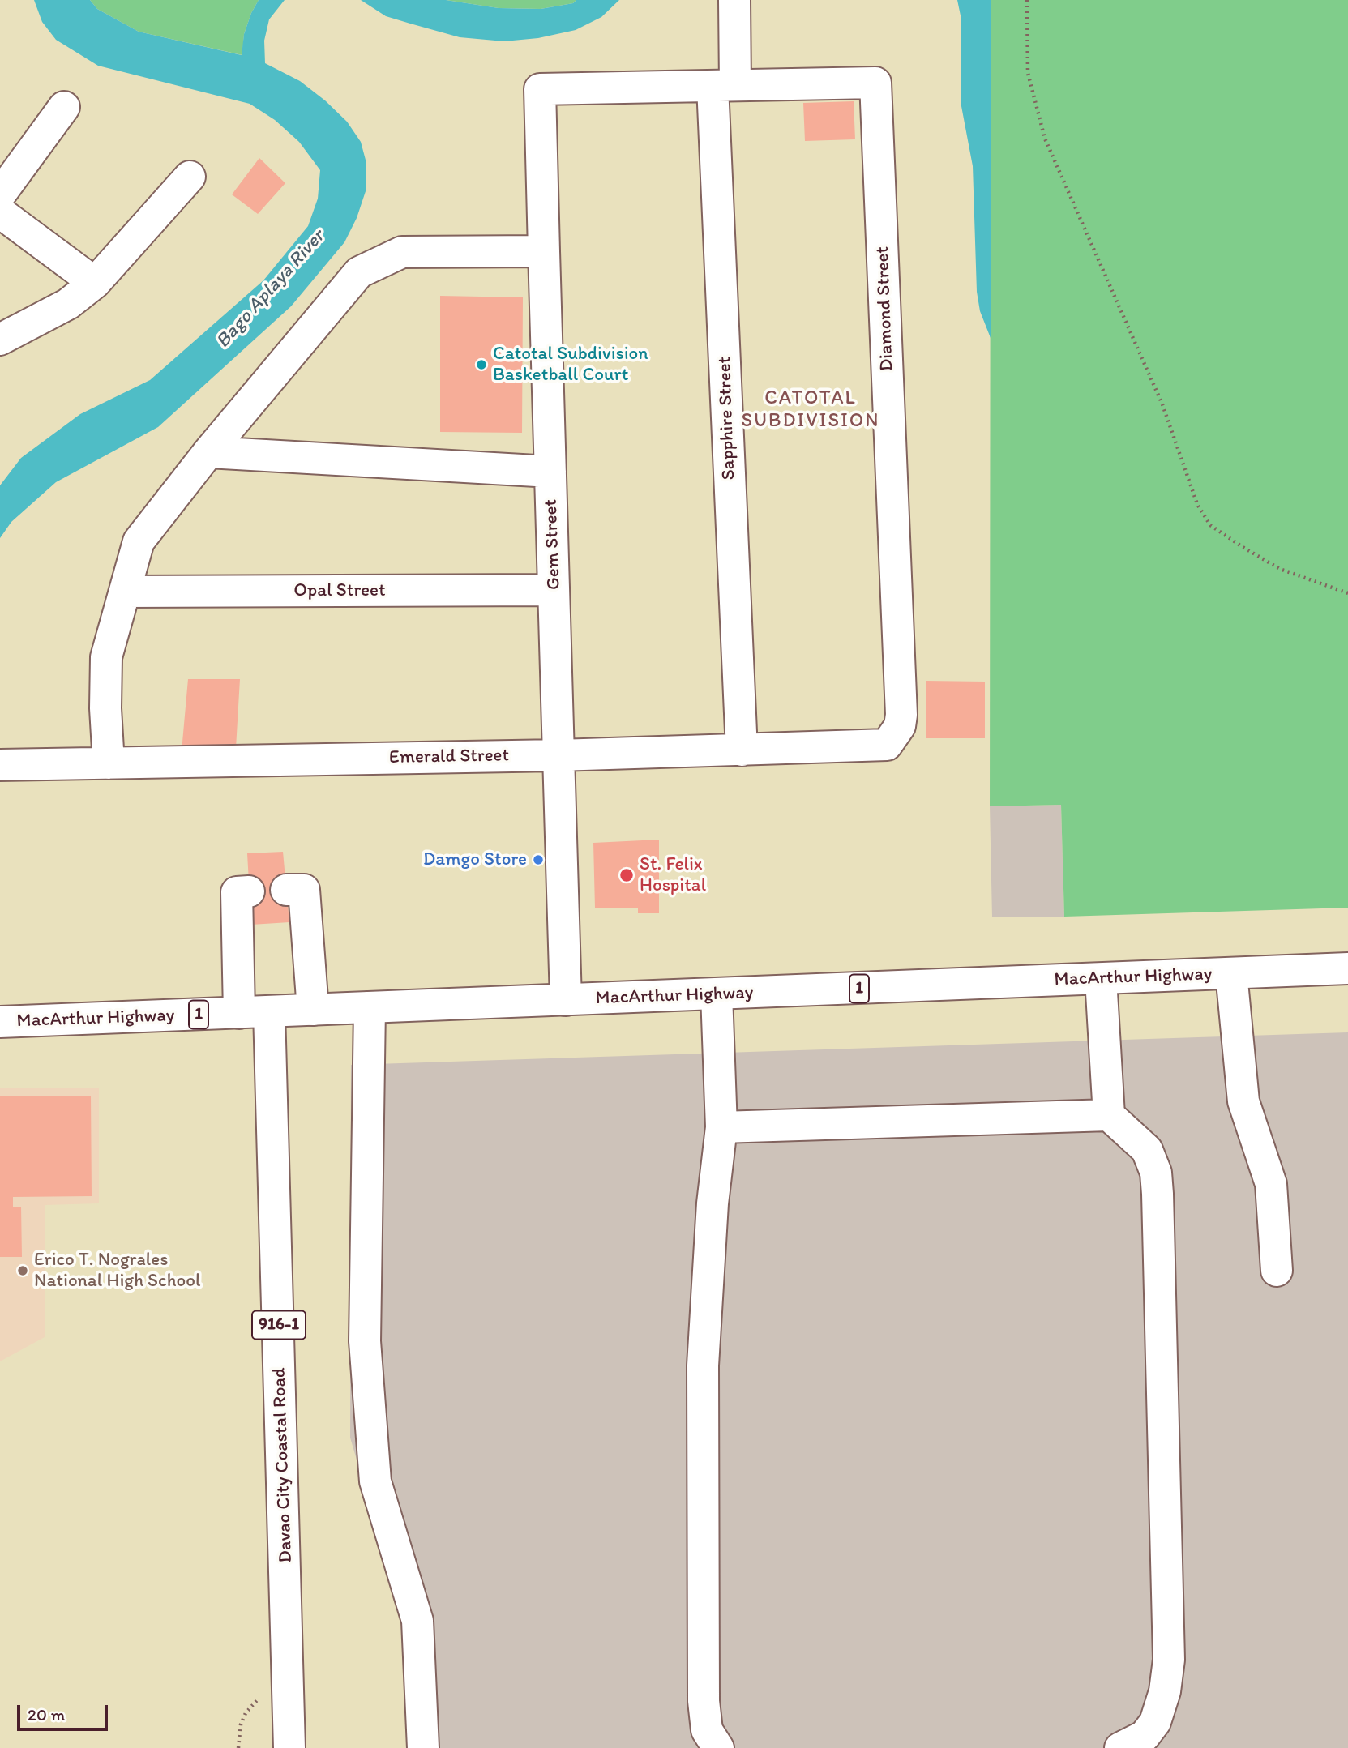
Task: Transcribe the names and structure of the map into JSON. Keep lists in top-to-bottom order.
{
  "streets": {
    "main road": [
      "Diamond Street",
      "Sapphire Street",
      "Gem Street",
      "Opal Street",
      "Emerald Street",
      "MacArthur Highway",
      "1",
      "916-1",
      "Davao City Coastal Road"
    ]
  },
  "crossings": [
    ["Diamond Street", "Sapphire Street"],
    ["Diamond Street", "Gem Street"],
    ["Diamond Street", "Emerald Street"],
    ["Sapphire Street", "Gem Street"],
    ["Sapphire Street", "Emerald Street"],
    ["Gem Street", "Opal Street"],
    ["Gem Street", "Emerald Street"],
    ["Gem Street", "MacArthur Highway"],
    ["MacArthur Highway", "Davao City Coastal Road"]
  ],
  "districts": ["CATOTAL SUBDIVISION"],
  "water": ["Bago Aplaya River"],
  "places": [
    "Catotal Subdivision Basketball Court",
    "Damgo Store",
    "St. Felix Hospital",
    "Erico T. Nograles National High School"
  ],
  "scale_bar": "20 m"
}
